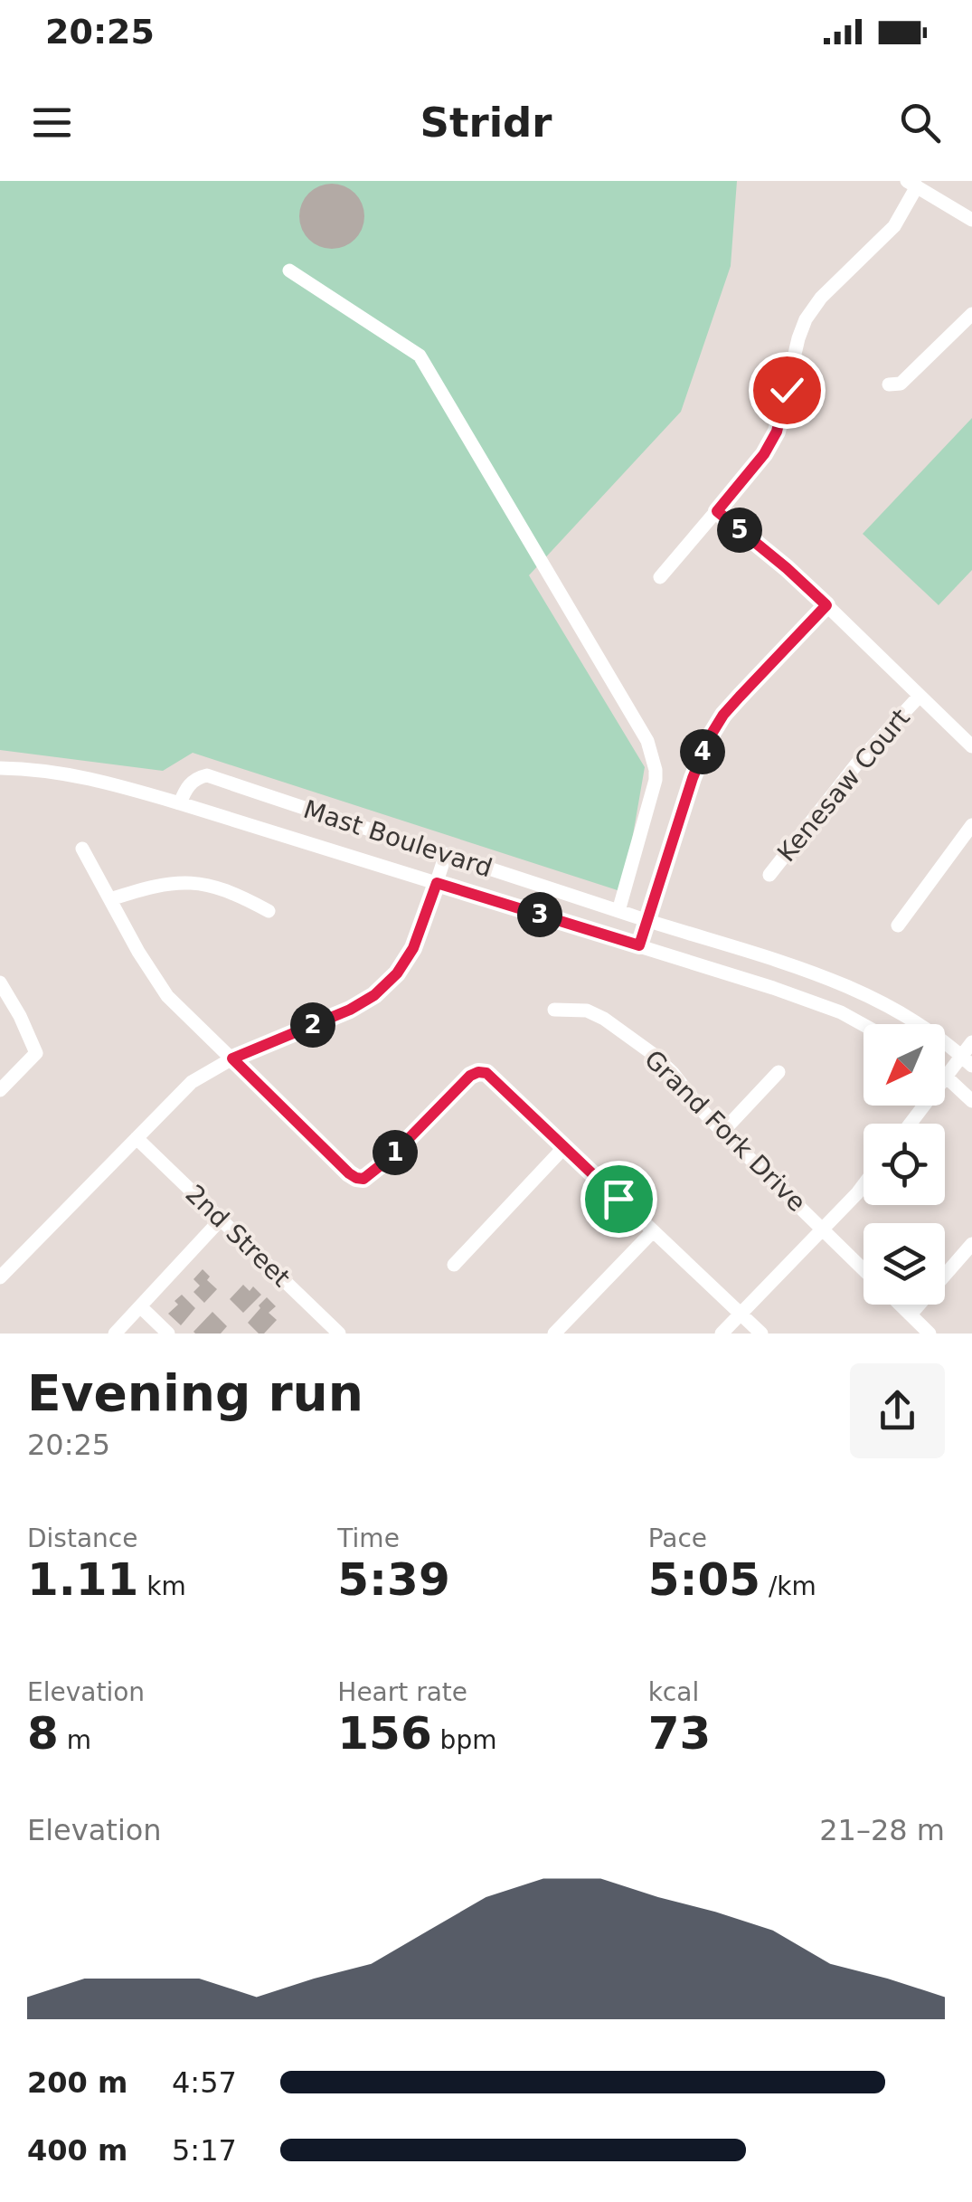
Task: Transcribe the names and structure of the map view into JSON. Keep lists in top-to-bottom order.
{
  "streets": {
    "street": [
      "Kenesaw Court",
      "Mast Boulevard",
      "Grand Fork Drive",
      "2nd Street"
    ]
  },
  "north": "bottom left",
  "page": {
    "status": "20:25",
    "header": "Stridr",
    "pins": [
      "5",
      "4",
      "3",
      "2",
      "1"
    ],
    "heading": ["Evening run", "20:25"],
    "stats": [
      ["Distance", "1.11 km"],
      ["Time", "5:39"],
      ["Pace", "5:05 /km"],
      ["Elevation", "8 m"],
      ["Heart rate", "156 bpm"],
      ["kcal", "73"]
    ],
    "chart": ["Elevation", "21–28 m"],
    "list": [
      {
        "name": "200 m",
        "note": "4:57"
      },
      {
        "name": "400 m",
        "note": "5:17"
      }
    ]
  }
}
